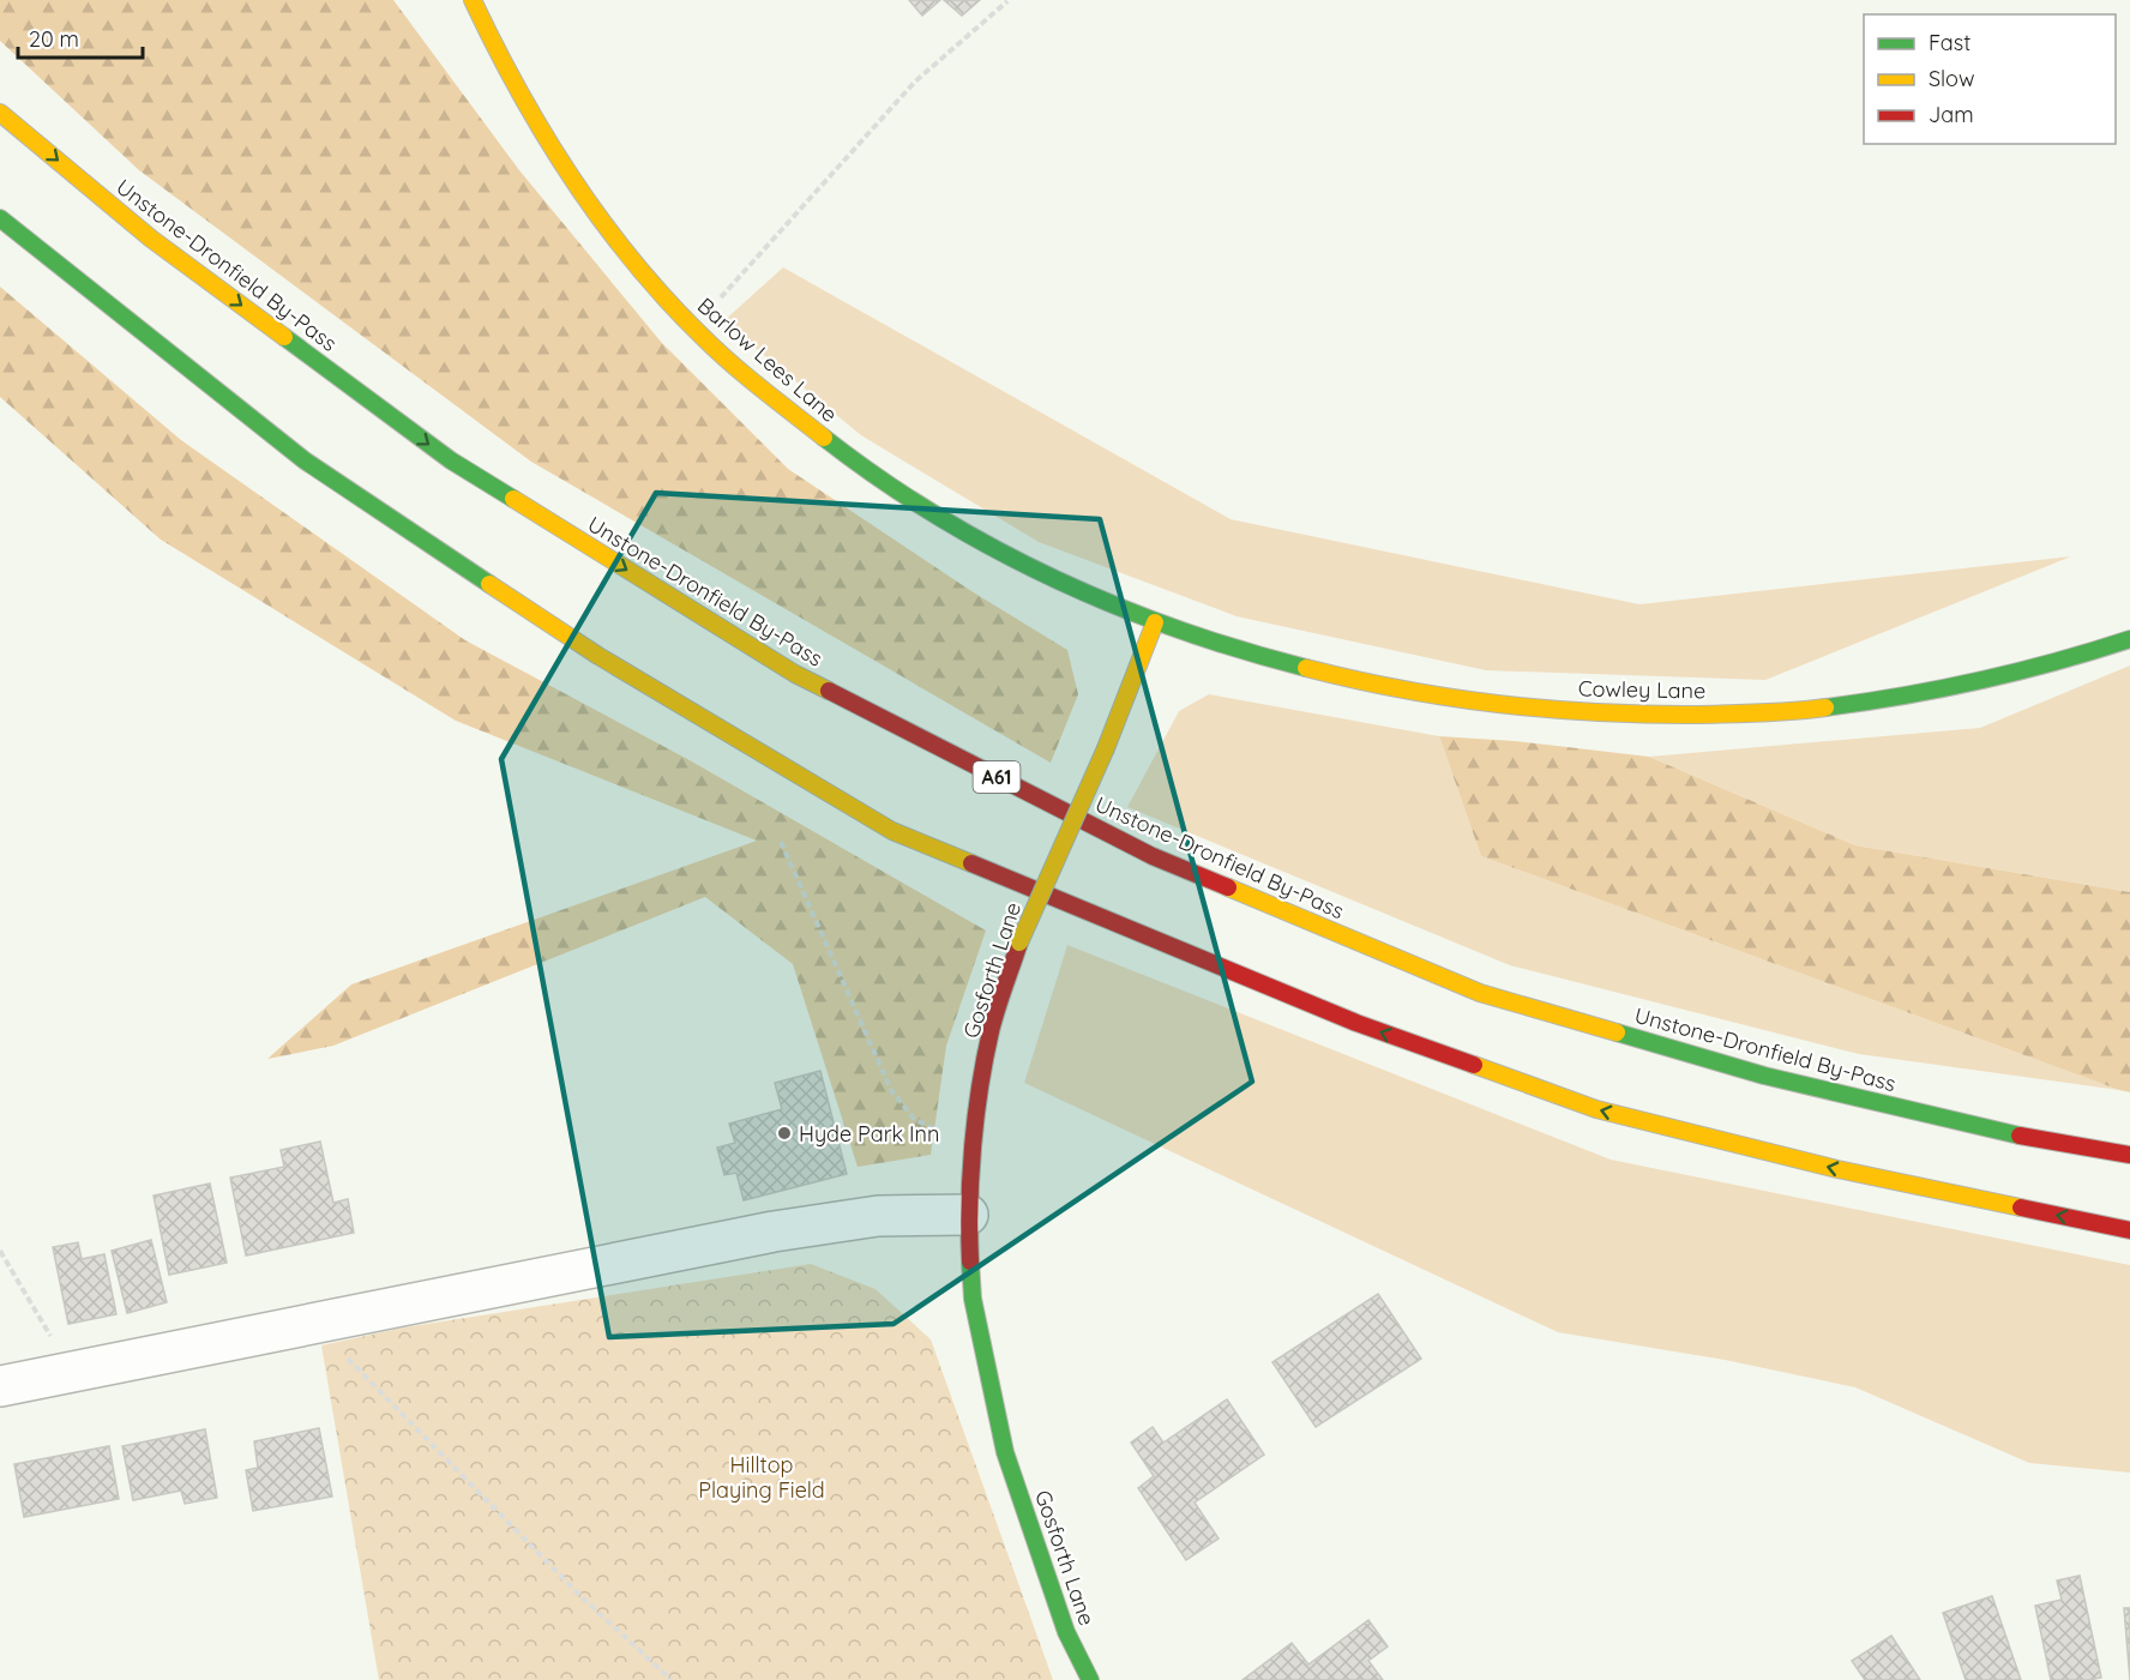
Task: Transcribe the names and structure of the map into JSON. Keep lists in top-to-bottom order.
{
  "streets": {
    "main road": [
      "Unstone-Dronfield By-Pass",
      "Barlow Lees Lane",
      "Cowley Lane",
      "A61",
      "Gosforth Lane"
    ]
  },
  "crossings": [
    ["Barlow Lees Lane", "Cowley Lane"],
    ["Barlow Lees Lane", "Gosforth Lane"],
    ["Cowley Lane", "Gosforth Lane"]
  ],
  "parks": ["Hilltop Playing Field"],
  "places": ["Hyde Park Inn"],
  "legend": ["Fast", "Slow", "Jam"],
  "scale_bar": "20 m"
}
